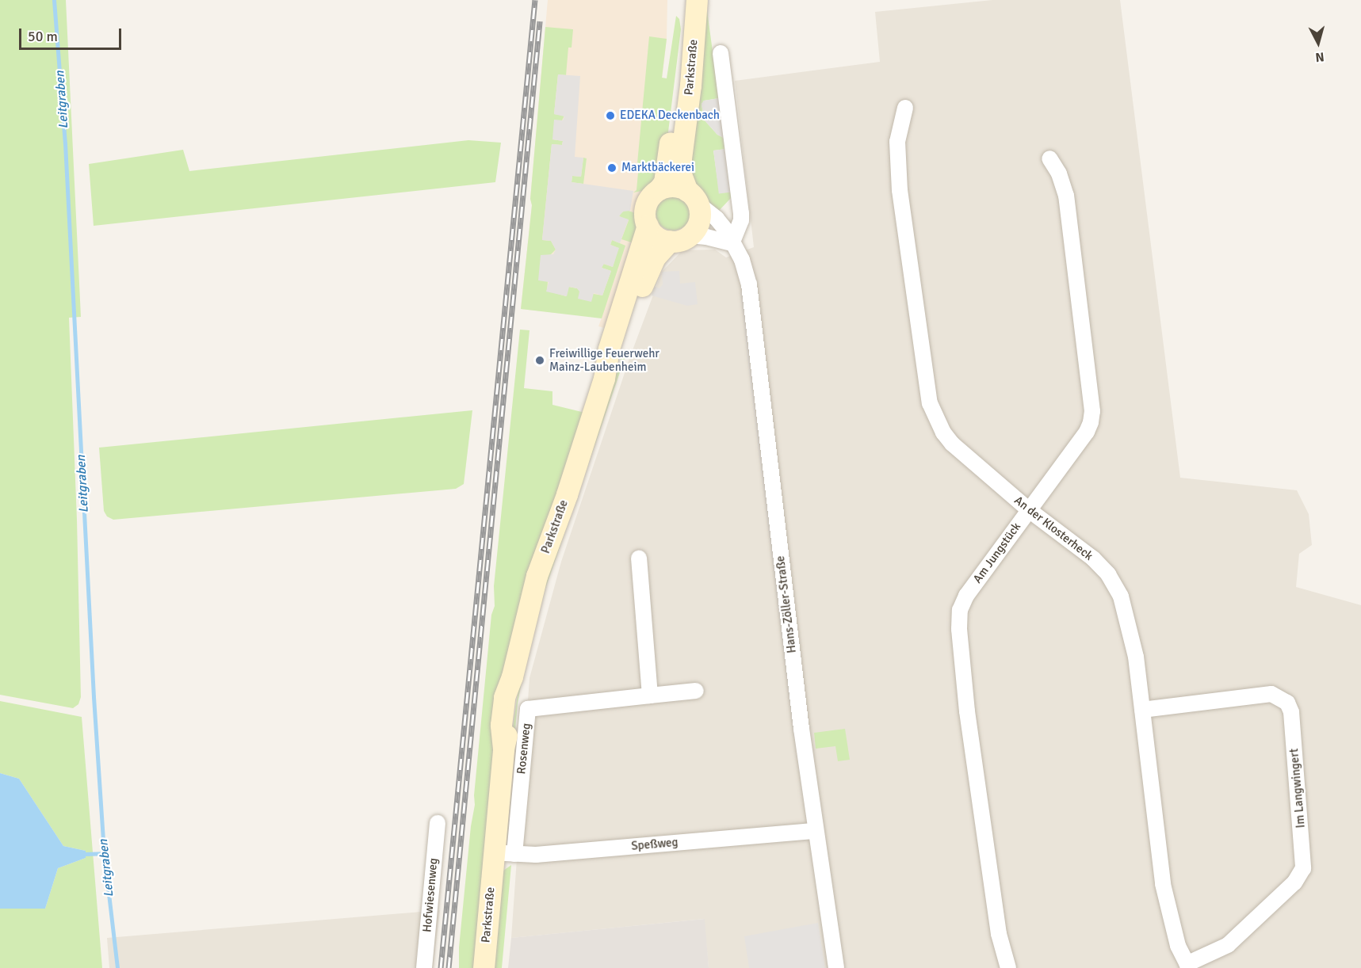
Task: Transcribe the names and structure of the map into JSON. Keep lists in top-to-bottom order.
{
  "streets": {
    "main road": ["Parkstraße"],
    "street": [
      "An der Klosterheck",
      "Am Jungstück",
      "Hans-Zöller-Straße",
      "Rosenweg",
      "Im Langwingert",
      "Speßweg",
      "Hofwiesenweg"
    ]
  },
  "crossings": [
    ["Parkstraße", "Hans-Zöller-Straße"],
    ["Parkstraße", "Speßweg"],
    ["An der Klosterheck", "Am Jungstück"],
    ["An der Klosterheck", "Im Langwingert"],
    ["Hans-Zöller-Straße", "Speßweg"],
    ["Rosenweg", "Speßweg"]
  ],
  "water": ["Leitgraben"],
  "places": ["EDEKA Deckenbach", "Marktbäckerei", "Freiwillige Feuerwehr Mainz-Laubenheim"],
  "scale_bar": "50 m",
  "north": "bottom"
}
